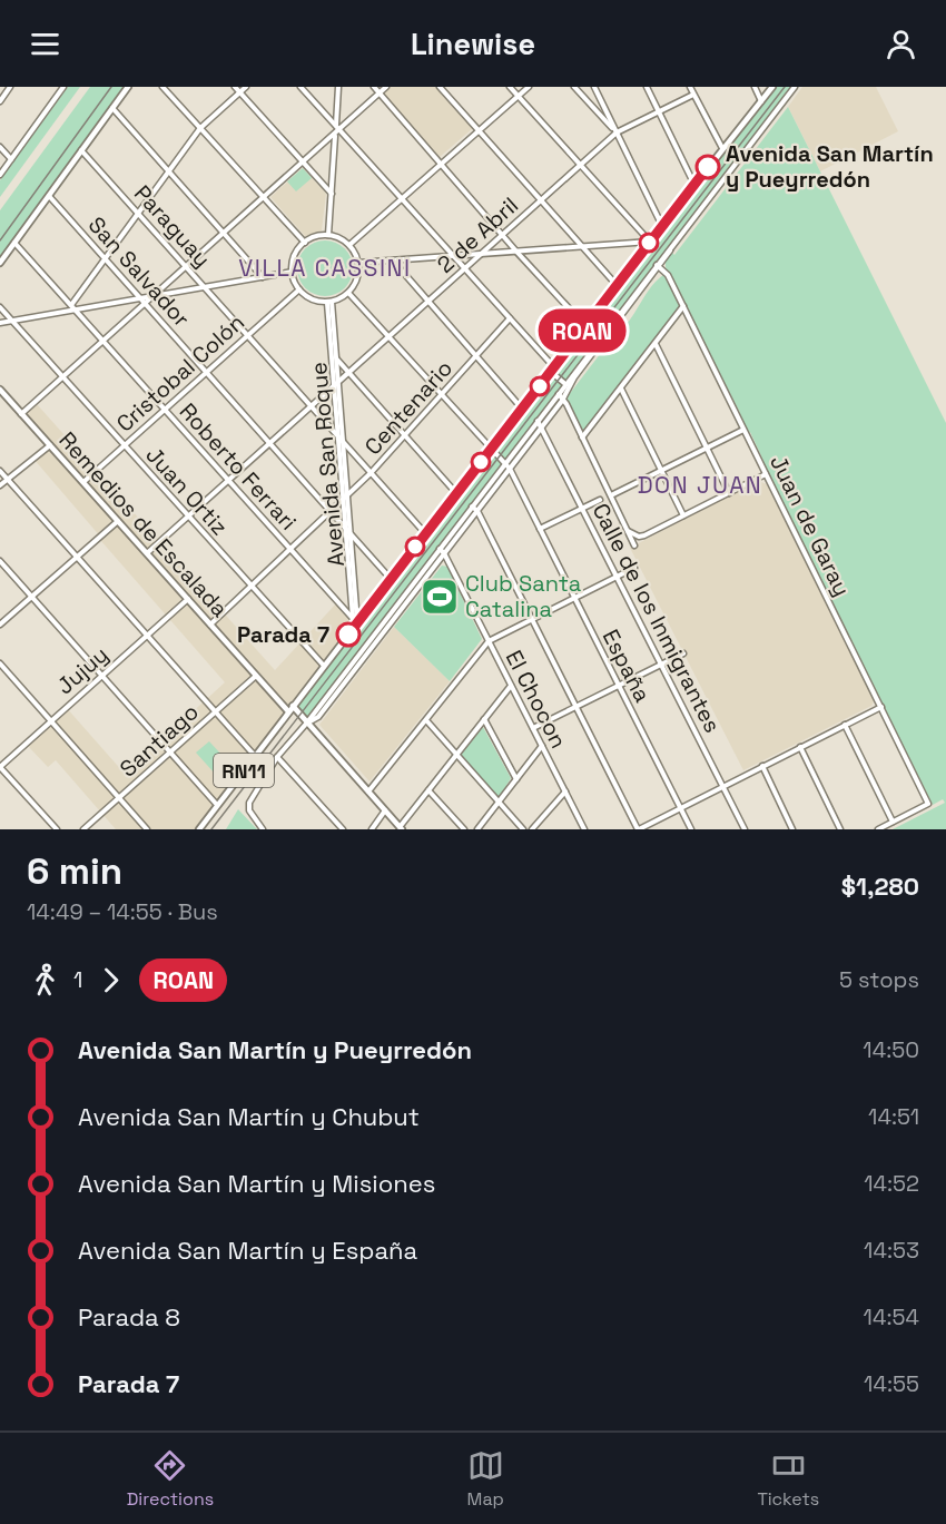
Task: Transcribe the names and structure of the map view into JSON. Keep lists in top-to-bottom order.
{
  "streets": {
    "main road": ["Remedios de Escalada", "RN11"],
    "street": [
      "Paraguay",
      "2 de Abril",
      "San Salvador",
      "Cristobal Colón",
      "Centenario",
      "Avenida San Roque",
      "Roberto Ferrari",
      "Juan Ortiz",
      "Juan de Garay",
      "Calle de los Inmigrantes",
      "España",
      "Jujuy",
      "El Chocon",
      "Santiago"
    ]
  },
  "crossings": [
    ["Paraguay", "2 de Abril"],
    ["Paraguay", "Cristobal Colón"],
    ["Paraguay", "Centenario"],
    ["Paraguay", "Avenida San Roque"],
    ["Paraguay", "RN11"],
    ["2 de Abril", "San Salvador"],
    ["2 de Abril", "Avenida San Roque"],
    ["2 de Abril", "Roberto Ferrari"],
    ["2 de Abril", "Juan Ortiz"],
    ["2 de Abril", "Remedios de Escalada"],
    ["2 de Abril", "España"],
    ["San Salvador", "Cristobal Colón"],
    ["San Salvador", "Centenario"],
    ["San Salvador", "Avenida San Roque"],
    ["San Salvador", "RN11"],
    ["Cristobal Colón", "Avenida San Roque"],
    ["Cristobal Colón", "Roberto Ferrari"],
    ["Cristobal Colón", "Juan Ortiz"],
    ["Cristobal Colón", "Remedios de Escalada"],
    ["Cristobal Colón", "España"],
    ["Centenario", "Avenida San Roque"],
    ["Centenario", "Roberto Ferrari"],
    ["Centenario", "Juan Ortiz"],
    ["Centenario", "Remedios de Escalada"],
    ["Centenario", "España"],
    ["Avenida San Roque", "Roberto Ferrari"],
    ["Avenida San Roque", "España"],
    ["Avenida San Roque", "RN11"],
    ["Roberto Ferrari", "RN11"],
    ["Juan Ortiz", "RN11"],
    ["Remedios de Escalada", "Jujuy"],
    ["Remedios de Escalada", "Santiago"],
    ["Remedios de Escalada", "RN11"],
    ["España", "RN11"]
  ],
  "districts": ["VILLA CASSINI", "DON JUAN"],
  "places": {
    "other": ["Avenida San Martín y Pueyrredón", "Parada 7"],
    "sports": ["Club Santa Catalina"]
  },
  "lines": ["bus line ROAN"],
  "page": {
    "header": "Linewise",
    "on_map": "ROAN",
    "heading": ["6 min", "14:49 – 14:55 · Bus", "$1,280"],
    "legs": ["1", "ROAN", "5 stops"],
    "list": [
      {
        "name": "Avenida San Martín y Pueyrredón",
        "value": "14:50"
      },
      {
        "name": "Avenida San Martín y Chubut",
        "value": "14:51"
      },
      {
        "name": "Avenida San Martín y Misiones",
        "value": "14:52"
      },
      {
        "name": "Avenida San Martín y España",
        "value": "14:53"
      },
      {
        "name": "Parada 8",
        "value": "14:54"
      },
      {
        "name": "Parada 7",
        "value": "14:55"
      }
    ],
    "tabs": ["Directions", "Map", "Tickets"]
  }
}
